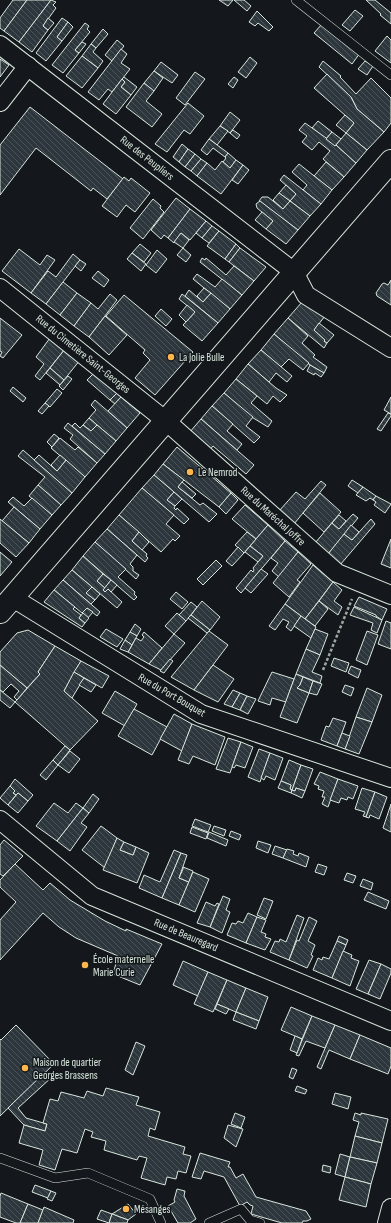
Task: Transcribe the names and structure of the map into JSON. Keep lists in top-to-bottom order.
{
  "streets": {
    "street": [
      "Rue des Peupliers",
      "Rue du Cimetière Saint-Georges",
      "Rue du Maréchal Joffre",
      "Rue du Port Bouquet",
      "Rue de Beauregard"
    ]
  },
  "crossings": [
    ["Rue du Cimetière Saint-Georges", "Rue du Maréchal Joffre"]
  ],
  "places": [
    "La Jolie Bulle",
    "Le Nemrod",
    "École maternelle Marie Curie",
    "Maison de quartier Georges Brassens",
    "Mésanges"
  ]
}
